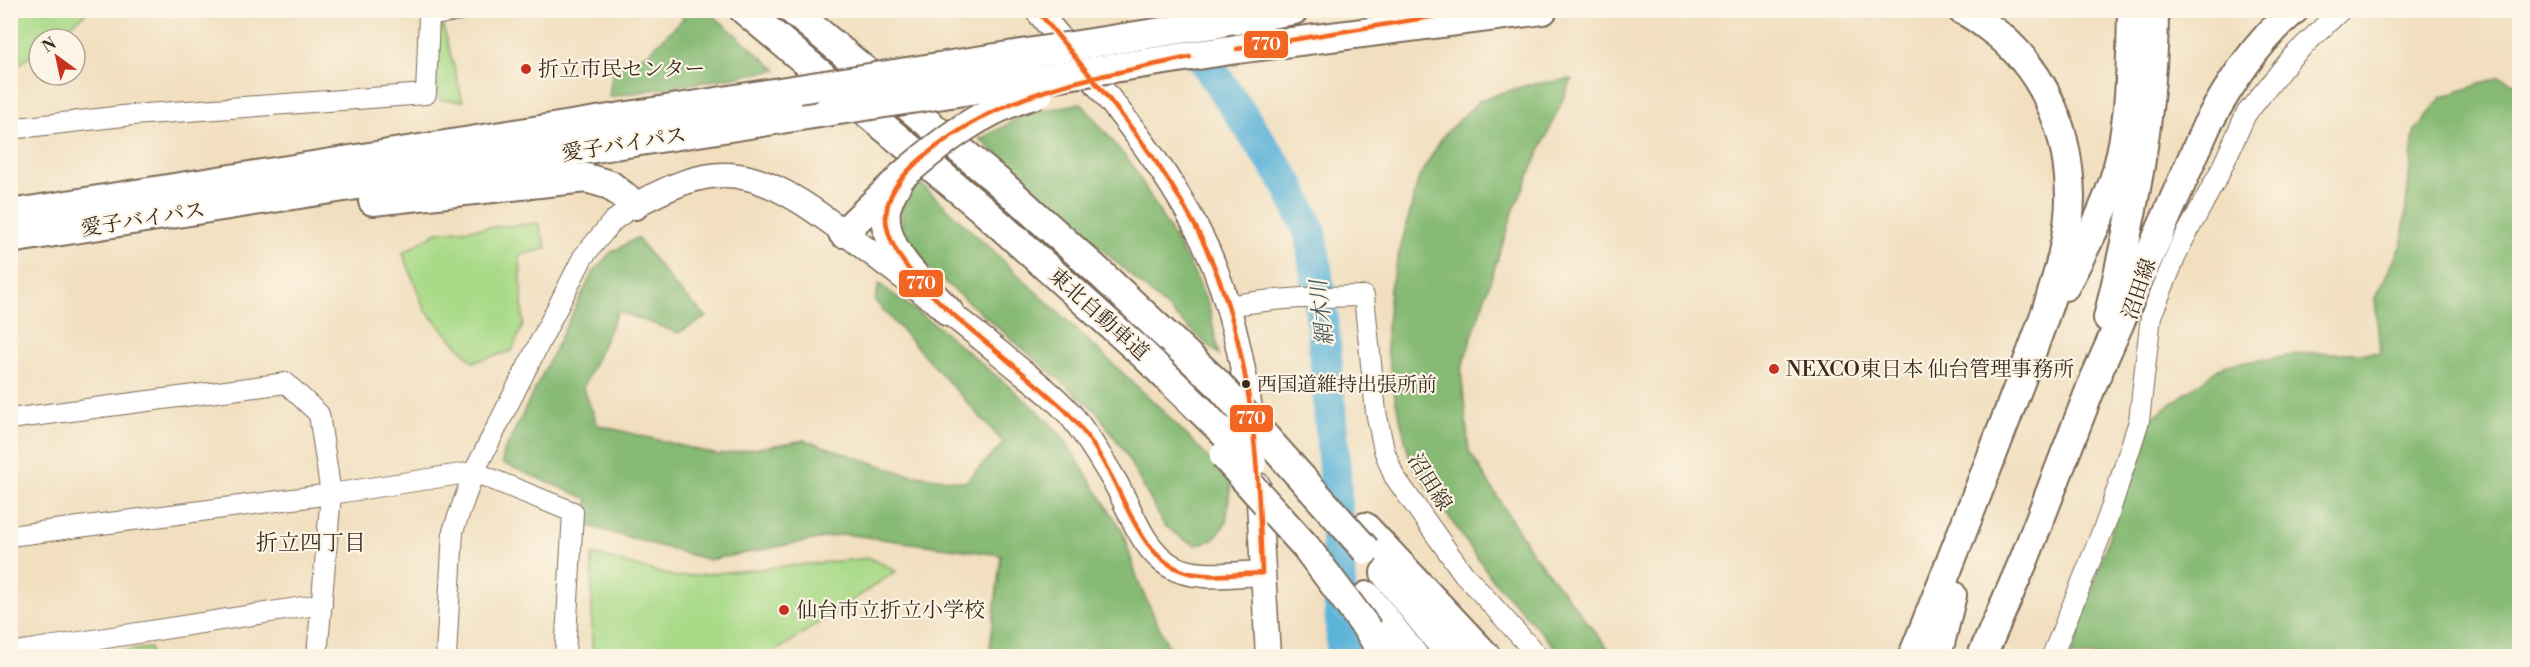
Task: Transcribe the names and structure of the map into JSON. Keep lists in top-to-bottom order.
{
  "streets": {
    "highway": ["愛子バイパス", "東北自動車道"],
    "street": ["沼田線"]
  },
  "districts": ["折立四丁目"],
  "water": ["網木川"],
  "places": [
    "折立市民センター",
    "NEXCO東日本 仙台管理事務所",
    "西国道維持出張所前",
    "仙台市立折立小学校"
  ],
  "lines": ["transit line 770"],
  "north": "top left"
}
